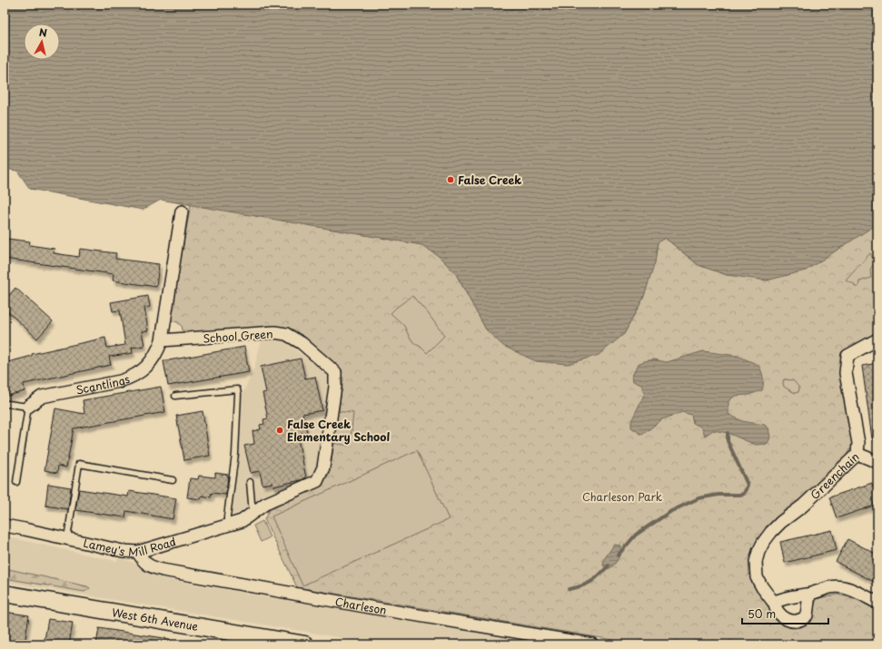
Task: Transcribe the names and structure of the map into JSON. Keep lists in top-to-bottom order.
{
  "streets": {
    "main road": ["West 6th Avenue"],
    "street": [
      "School Green",
      "Scantlings",
      "Greenchain",
      "Lamey's Mill Road",
      "Charleson"
    ]
  },
  "crossings": [
    ["School Green", "Scantlings"],
    ["School Green", "Lamey's Mill Road"],
    ["Lamey's Mill Road", "Charleson"]
  ],
  "parks": ["Charleson Park"],
  "places": ["False Creek", "False Creek Elementary School"],
  "scale_bar": "50 m",
  "north": "top"
}
